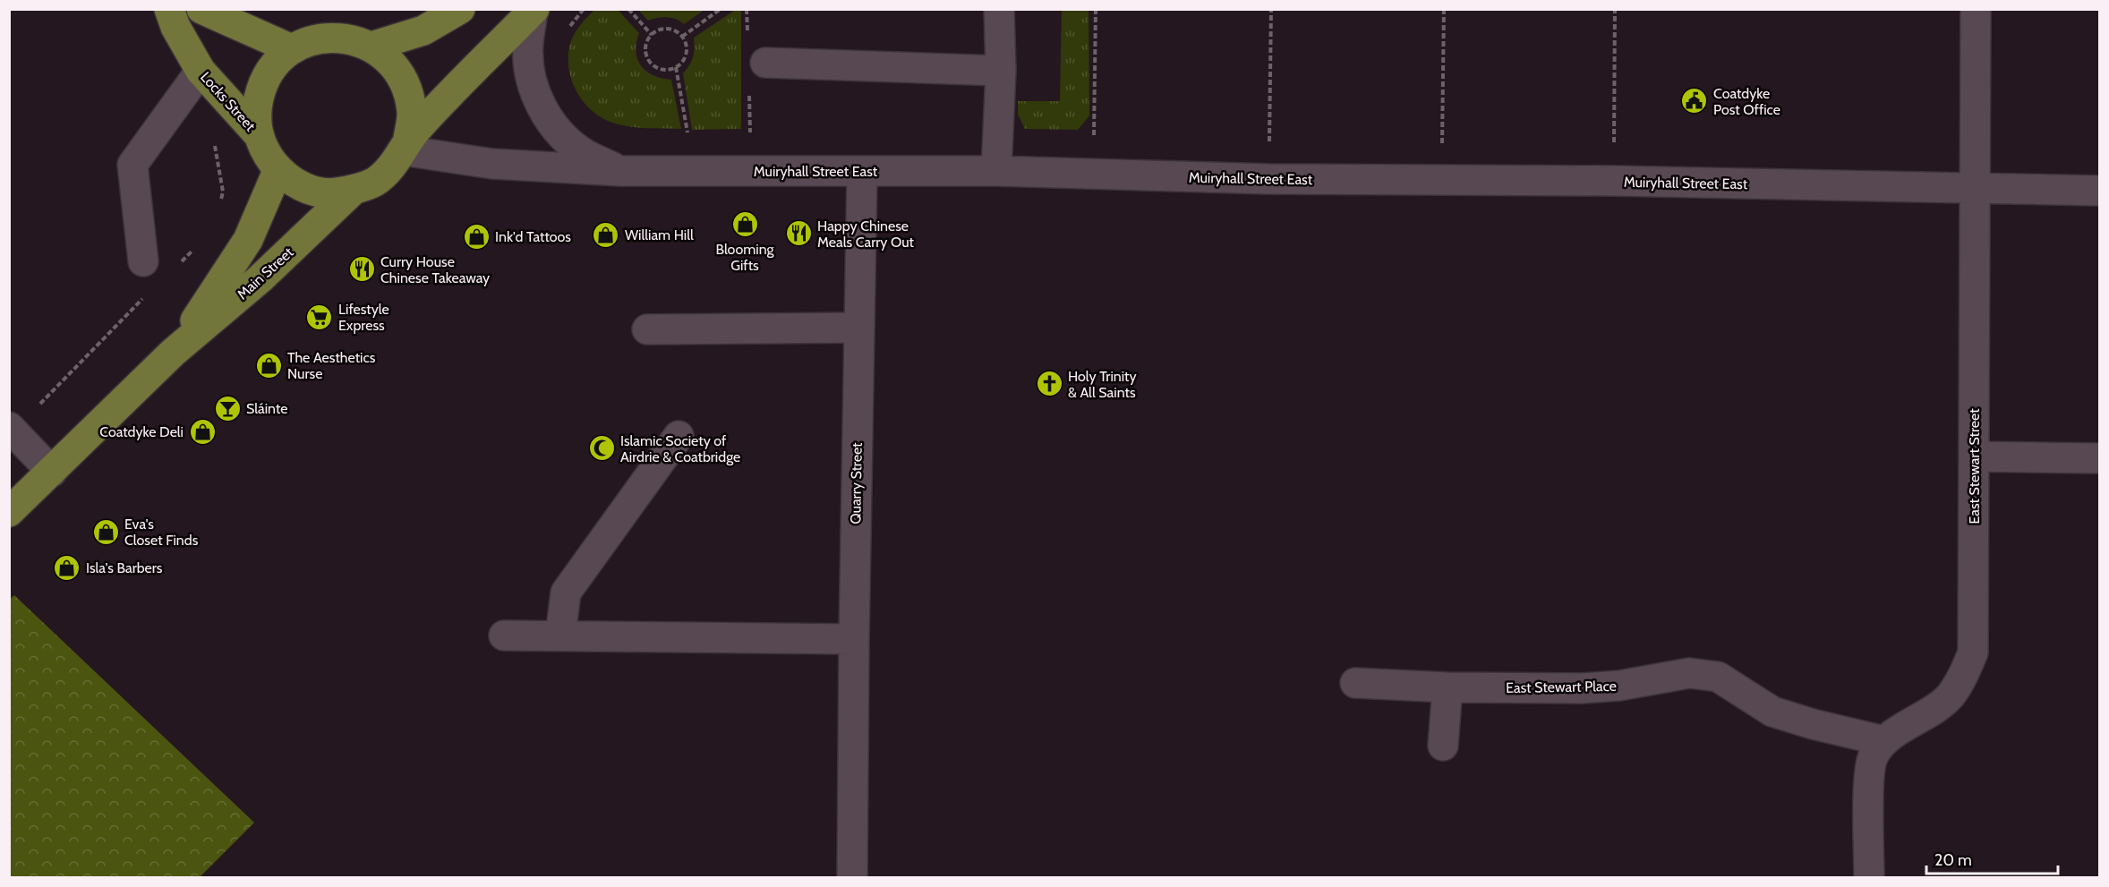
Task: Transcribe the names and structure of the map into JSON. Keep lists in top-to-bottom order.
{
  "streets": {
    "main road": ["Locks Street", "Main Street"],
    "street": [
      "Muiryhall Street East",
      "East Stewart Street",
      "Quarry Street",
      "East Stewart Place"
    ]
  },
  "crossings": [
    ["Locks Street", "Muiryhall Street East"],
    ["Locks Street", "Main Street"],
    ["Muiryhall Street East", "Main Street"],
    ["Muiryhall Street East", "East Stewart Street"],
    ["Muiryhall Street East", "Quarry Street"],
    ["East Stewart Street", "East Stewart Place"]
  ],
  "places": {
    "public building": ["Coatdyke Post Office"],
    "shop": [
      "Blooming Gifts",
      "William Hill",
      "Ink'd Tattoos",
      "The Aesthetics Nurse",
      "Coatdyke Deli",
      "Eva's Closet Finds",
      "Isla's Barbers"
    ],
    "restaurant": ["Happy Chinese Meals Carry Out", "Curry House Chinese Takeaway"],
    "supermarket": ["Lifestyle Express"],
    "church": ["Holy Trinity & All Saints"],
    "bar": ["Sláinte"],
    "mosque": ["Islamic Society of Airdrie & Coatbridge"]
  },
  "scale_bar": "20 m"
}
